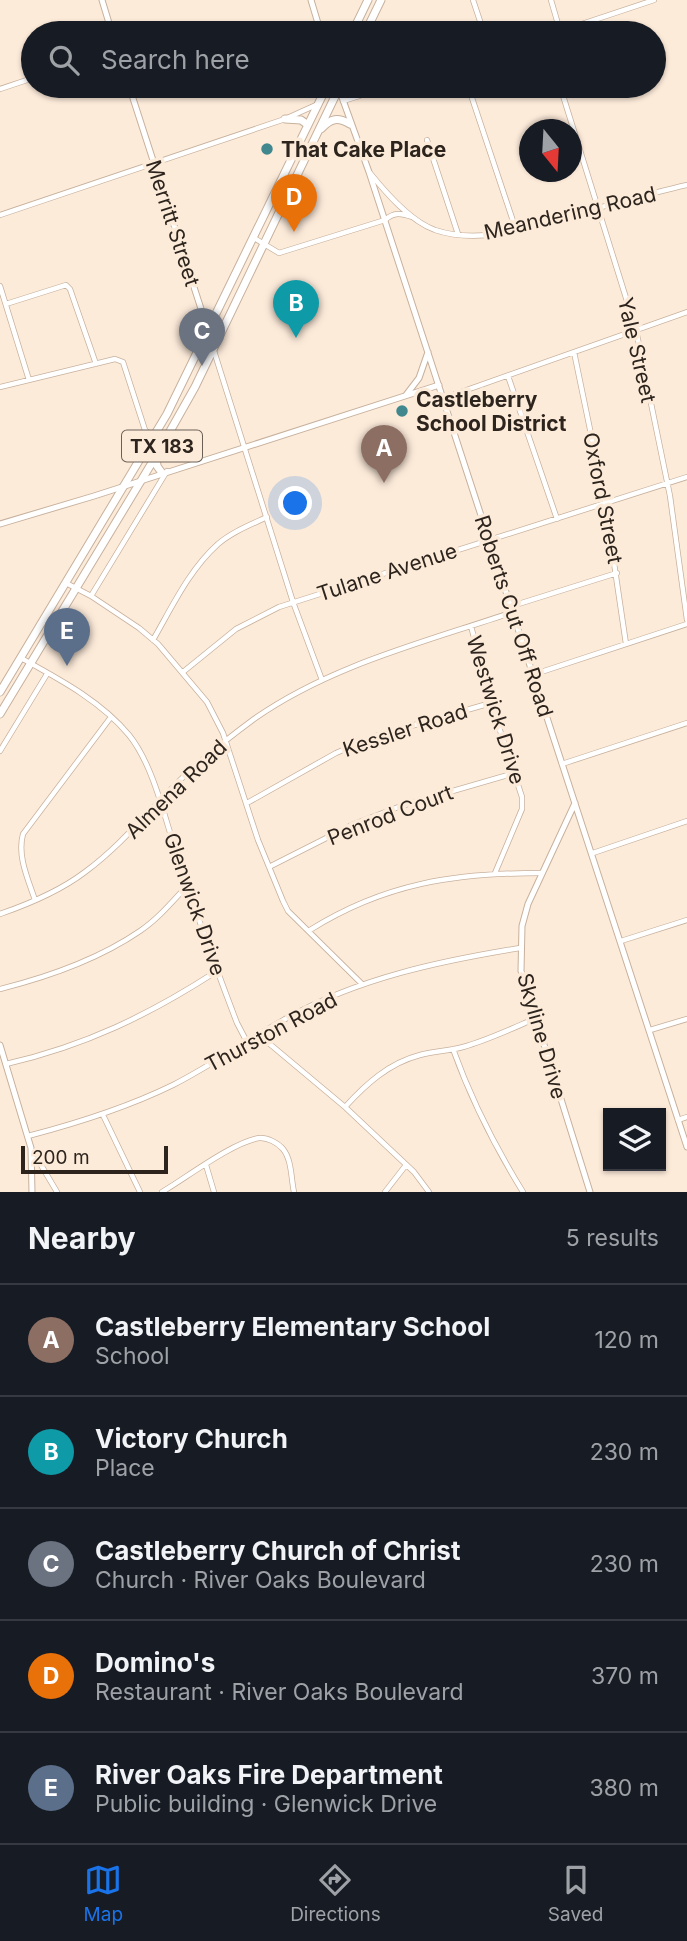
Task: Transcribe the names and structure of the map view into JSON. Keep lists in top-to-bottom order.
{
  "streets": {
    "main road": ["TX 183"],
    "street": [
      "Meandering Road",
      "Merritt Street",
      "Yale Street",
      "Oxford Street",
      "Tulane Avenue",
      "Roberts Cut Off Road",
      "Westwick Drive",
      "Kessler Road",
      "Almena Road",
      "Penrod Court",
      "Glenwick Drive",
      "Thurston Road",
      "Skyline Drive"
    ]
  },
  "crossings": [
    ["Meandering Road", "Yale Street"],
    ["Meandering Road", "Roberts Cut Off Road"],
    ["Merritt Street", "TX 183"],
    ["Merritt Street", "Tulane Avenue"],
    ["Merritt Street", "Almena Road"],
    ["Yale Street", "Tulane Avenue"],
    ["TX 183", "Glenwick Drive"],
    ["Oxford Street", "Tulane Avenue"],
    ["Oxford Street", "Almena Road"],
    ["Tulane Avenue", "Roberts Cut Off Road"],
    ["Roberts Cut Off Road", "Almena Road"],
    ["Roberts Cut Off Road", "Skyline Drive"],
    ["Westwick Drive", "Kessler Road"],
    ["Westwick Drive", "Almena Road"],
    ["Westwick Drive", "Penrod Court"],
    ["Almena Road", "Glenwick Drive"],
    ["Glenwick Drive", "Thurston Road"],
    ["Thurston Road", "Skyline Drive"]
  ],
  "places": ["That Cake Place", "Castleberry School District"],
  "scale_bar": "200 m",
  "north": "bottom",
  "page": {
    "search": "Search here",
    "pins": [
      "D",
      "B",
      "C",
      "A",
      "E"
    ],
    "scale": "200 m",
    "heading": ["Nearby", "5 results"],
    "list": [
      {
        "mark": "A",
        "name": "Castleberry Elementary School",
        "note": "School",
        "value": "120 m"
      },
      {
        "mark": "B",
        "name": "Victory Church",
        "note": "Place",
        "value": "230 m"
      },
      {
        "mark": "C",
        "name": "Castleberry Church of Christ",
        "note": "Church · River Oaks Boulevard",
        "value": "230 m"
      },
      {
        "mark": "D",
        "name": "Domino's",
        "note": "Restaurant · River Oaks Boulevard",
        "value": "370 m"
      },
      {
        "mark": "E",
        "name": "River Oaks Fire Department",
        "note": "Public building · Glenwick Drive",
        "value": "380 m"
      }
    ],
    "nav": ["Map", "Directions", "Saved"]
  }
}
